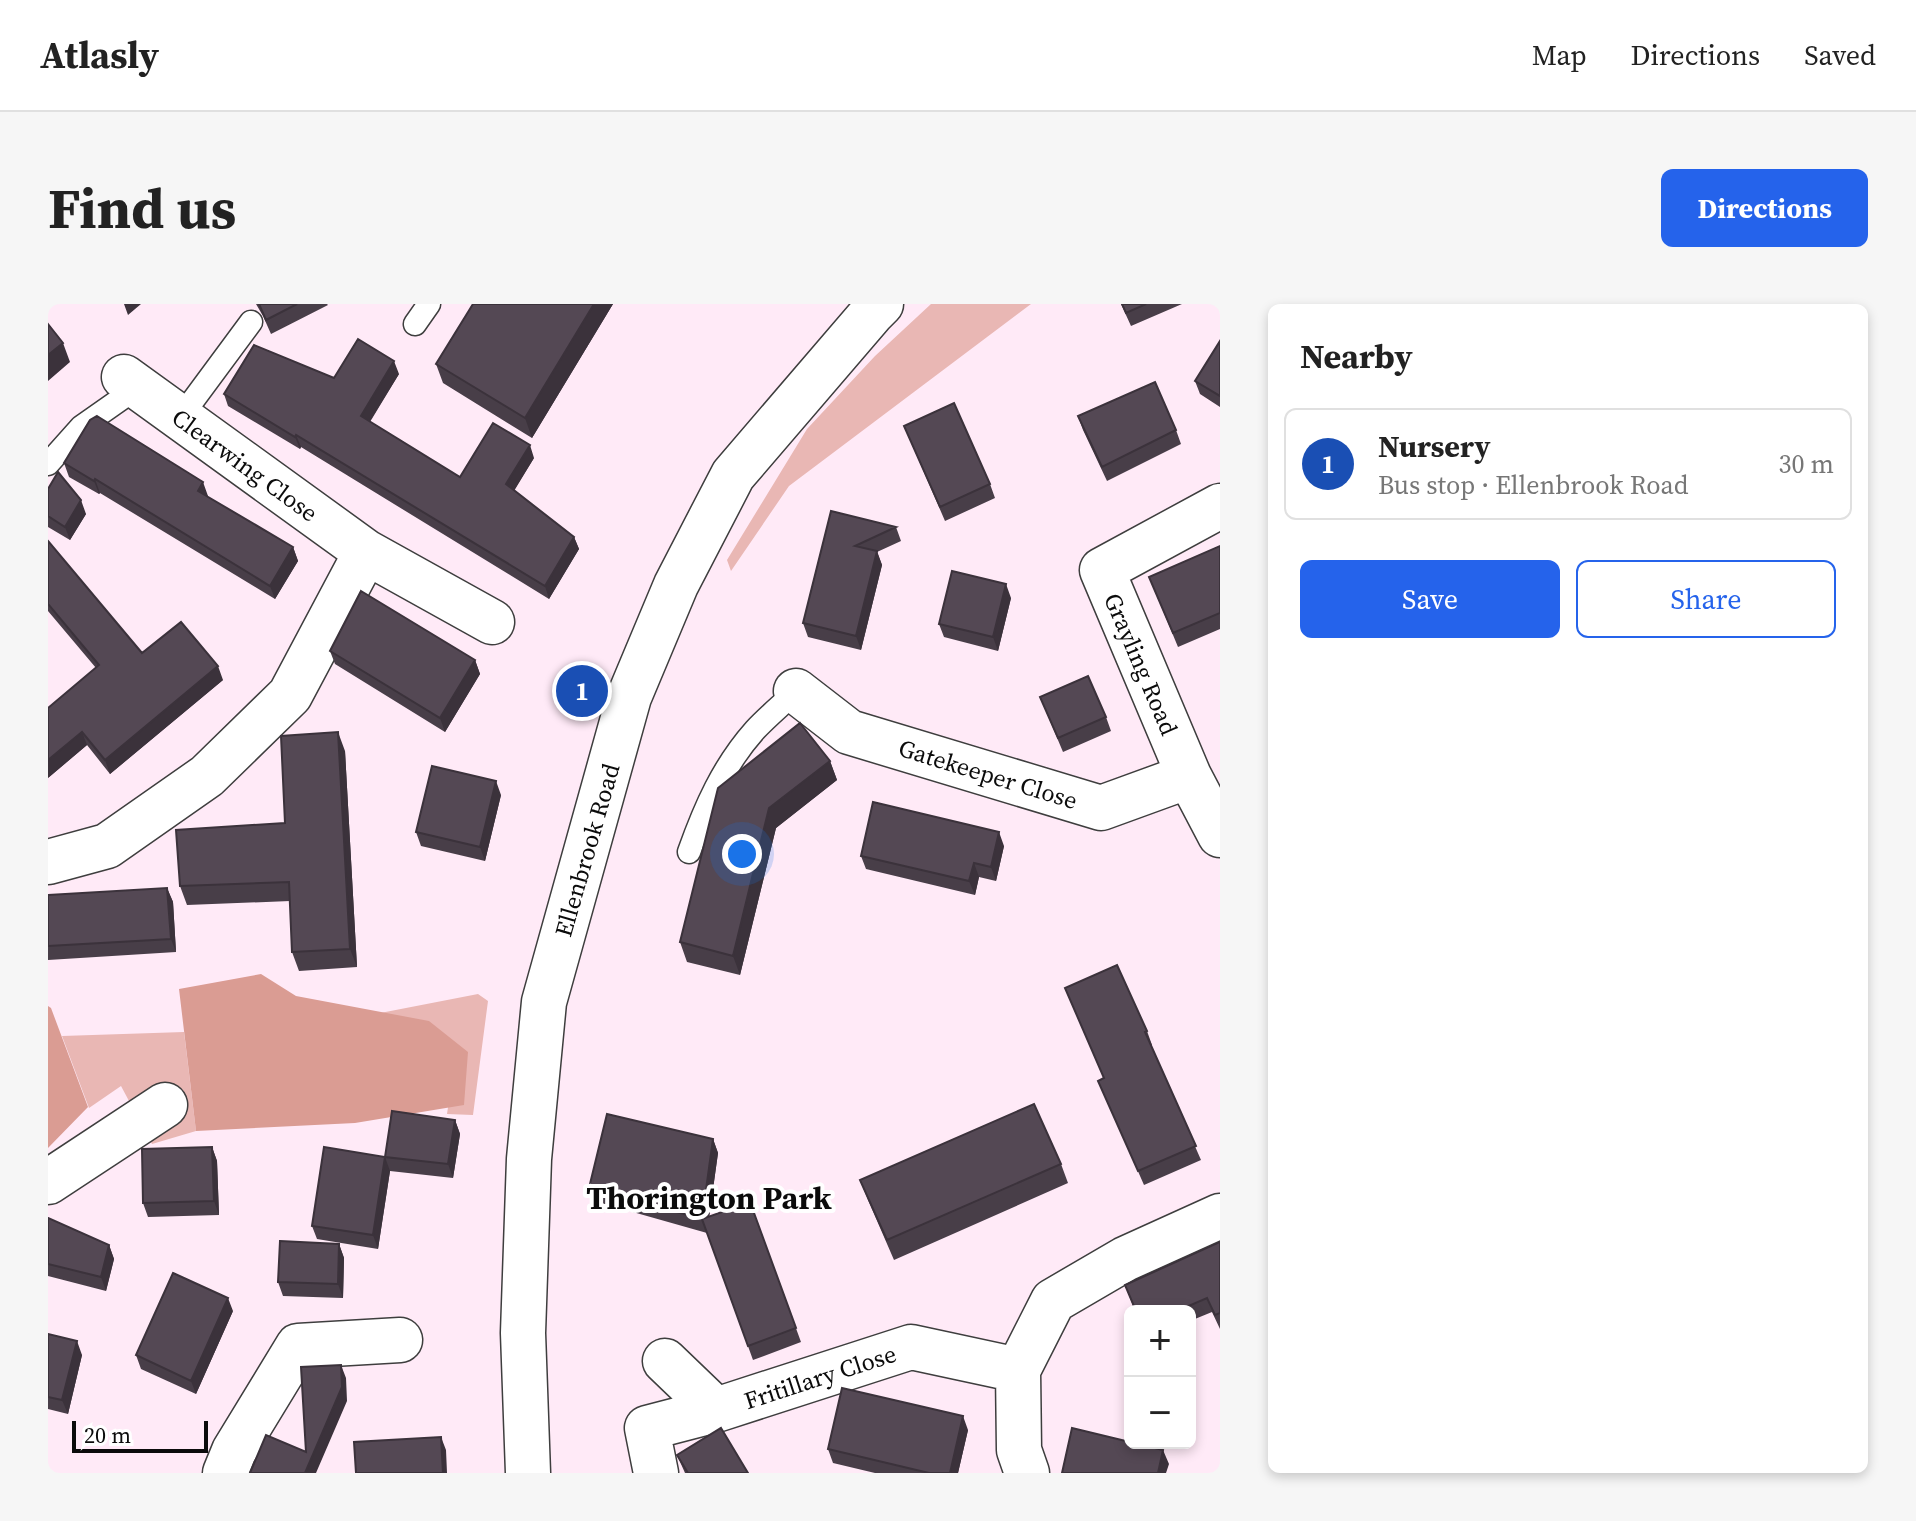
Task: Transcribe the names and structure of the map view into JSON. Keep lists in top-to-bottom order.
{
  "streets": {
    "street": [
      "Clearwing Close",
      "Grayling Road",
      "Gatekeeper Close",
      "Ellenbrook Road",
      "Fritillary Close"
    ]
  },
  "crossings": [
    ["Grayling Road", "Gatekeeper Close"]
  ],
  "districts": ["Thorington Park"],
  "scale_bar": "20 m",
  "page": {
    "header": "Atlasly",
    "nav": ["Map", "Directions", "Saved"],
    "buttons": [
      "Directions",
      ["Save", "Share"]
    ],
    "title": "Find us",
    "heading": "Nearby",
    "list": [
      {
        "mark": "1",
        "name": "Nursery",
        "note": "Bus stop · Ellenbrook Road",
        "value": "30 m"
      }
    ],
    "pins": "1",
    "map_buttons": ["+", "−"],
    "scale": "20 m"
  }
}
